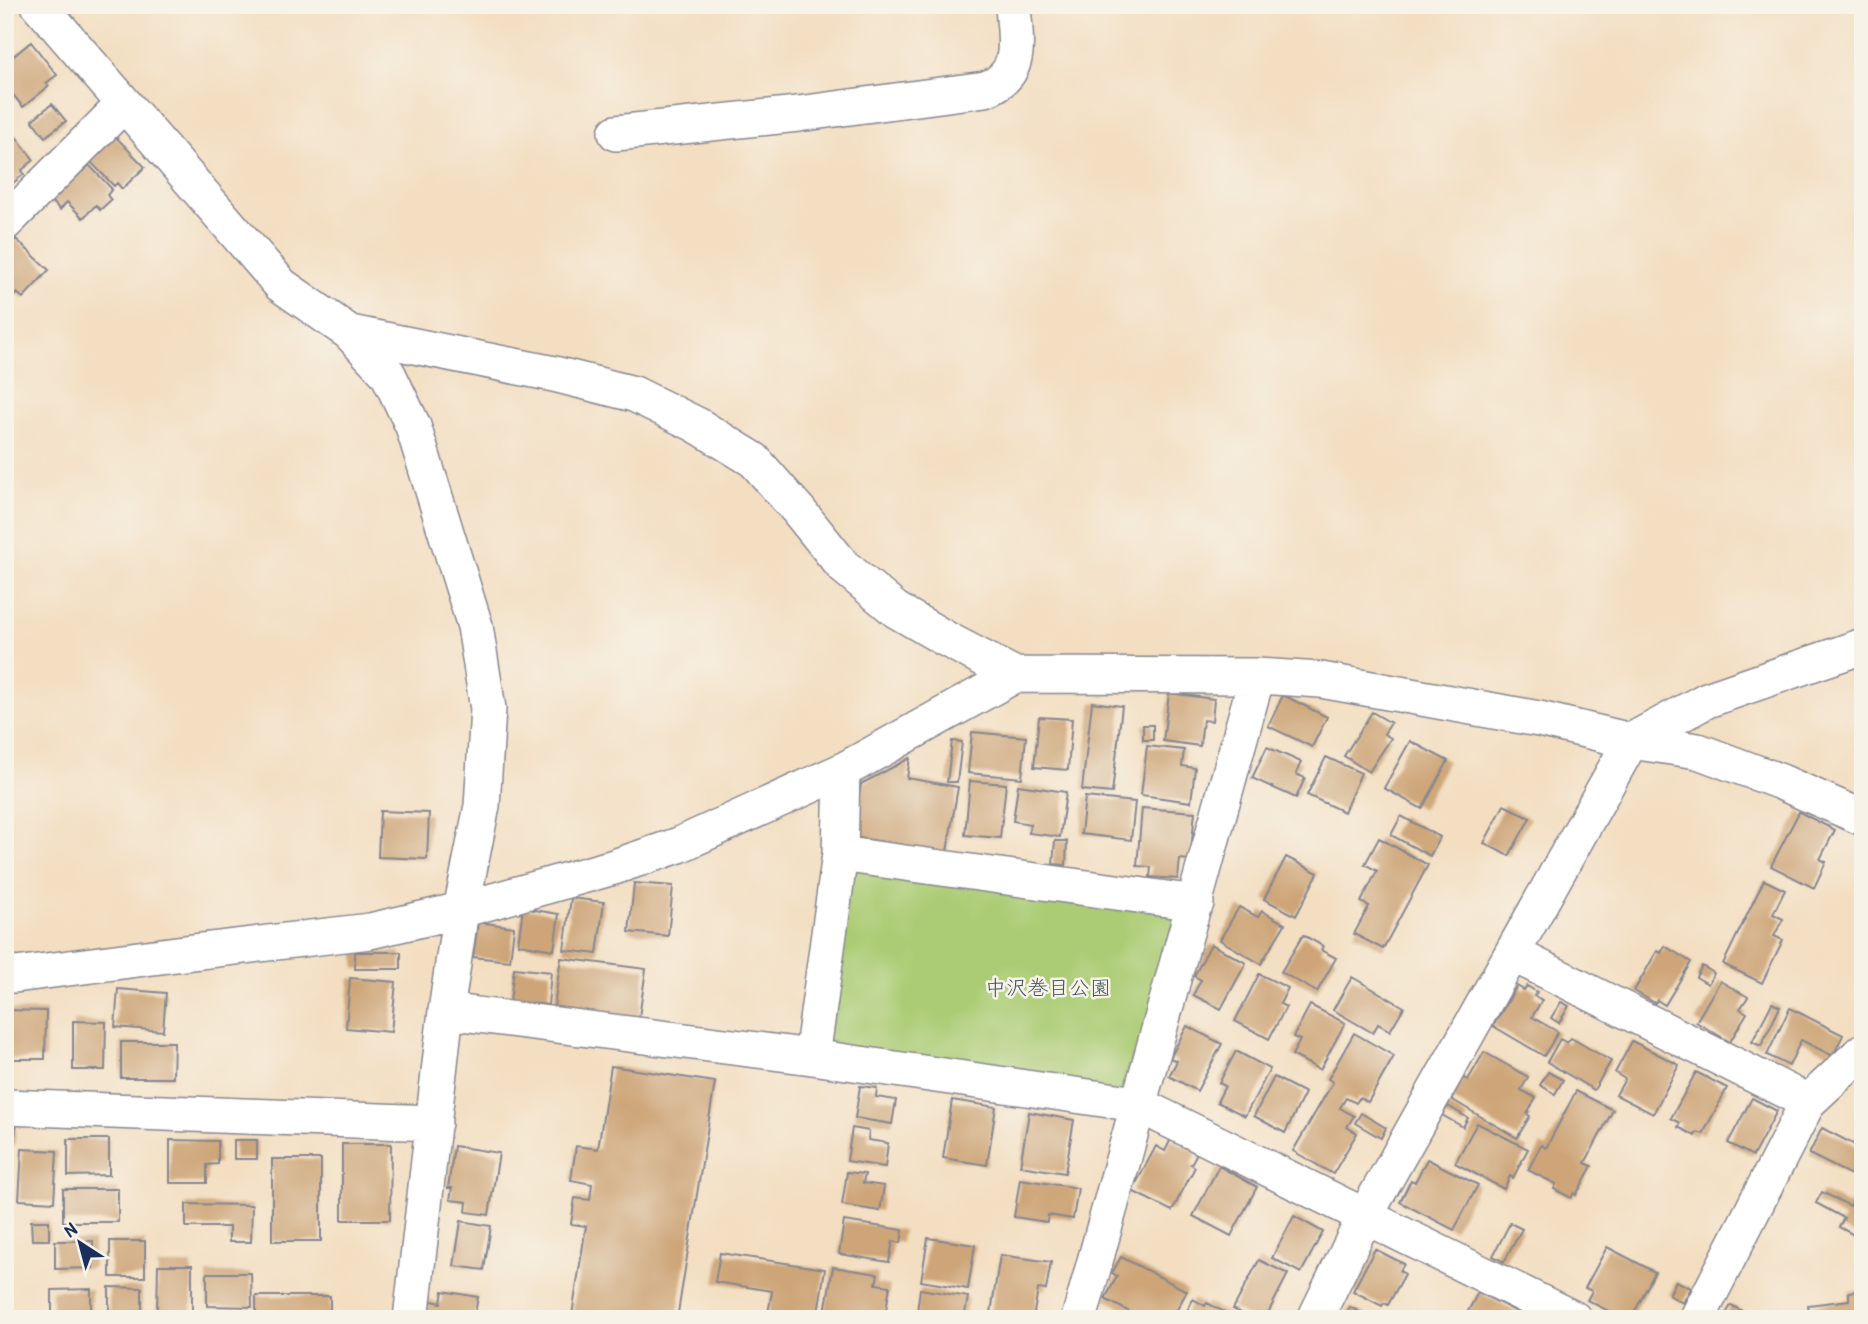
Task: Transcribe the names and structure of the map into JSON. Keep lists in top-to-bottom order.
{
  "parks": ["中沢巻目公園"],
  "north": "top left"
}
